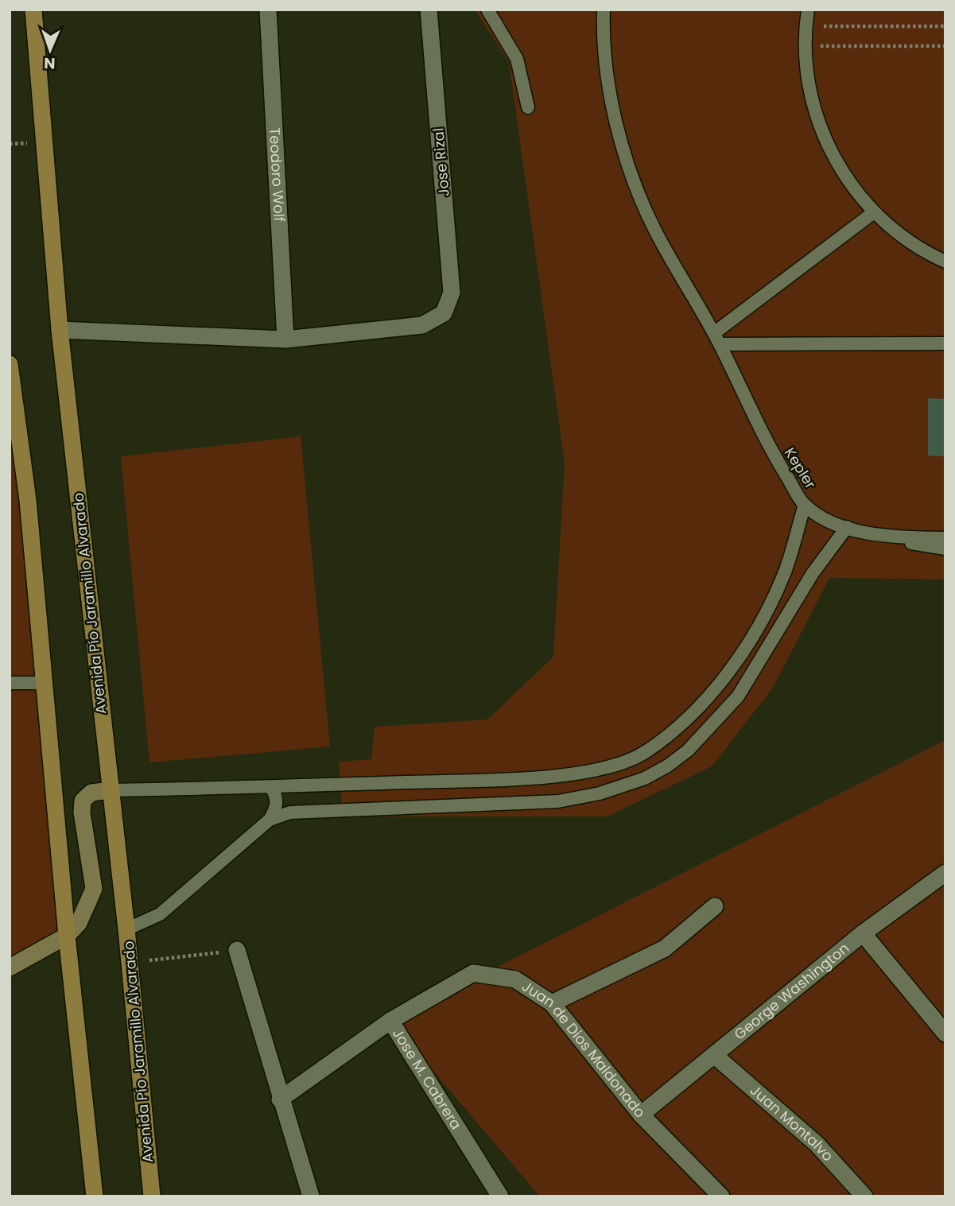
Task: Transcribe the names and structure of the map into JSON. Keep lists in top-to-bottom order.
{
  "streets": {
    "main road": ["Avenida Pío Jaramillo Alvarado"],
    "street": [
      "Jose Rizal",
      "Teodoro Wolf",
      "George Washington",
      "Juan de Dios Maldonado",
      "Jose M. Cabrera",
      "Juan Montalvo"
    ],
    "lane": ["Kepler"]
  },
  "crossings": [
    ["Jose Rizal", "Teodoro Wolf"],
    ["George Washington", "Juan de Dios Maldonado"],
    ["George Washington", "Juan Montalvo"],
    ["Juan de Dios Maldonado", "Jose M. Cabrera"]
  ],
  "north": "bottom"
}
